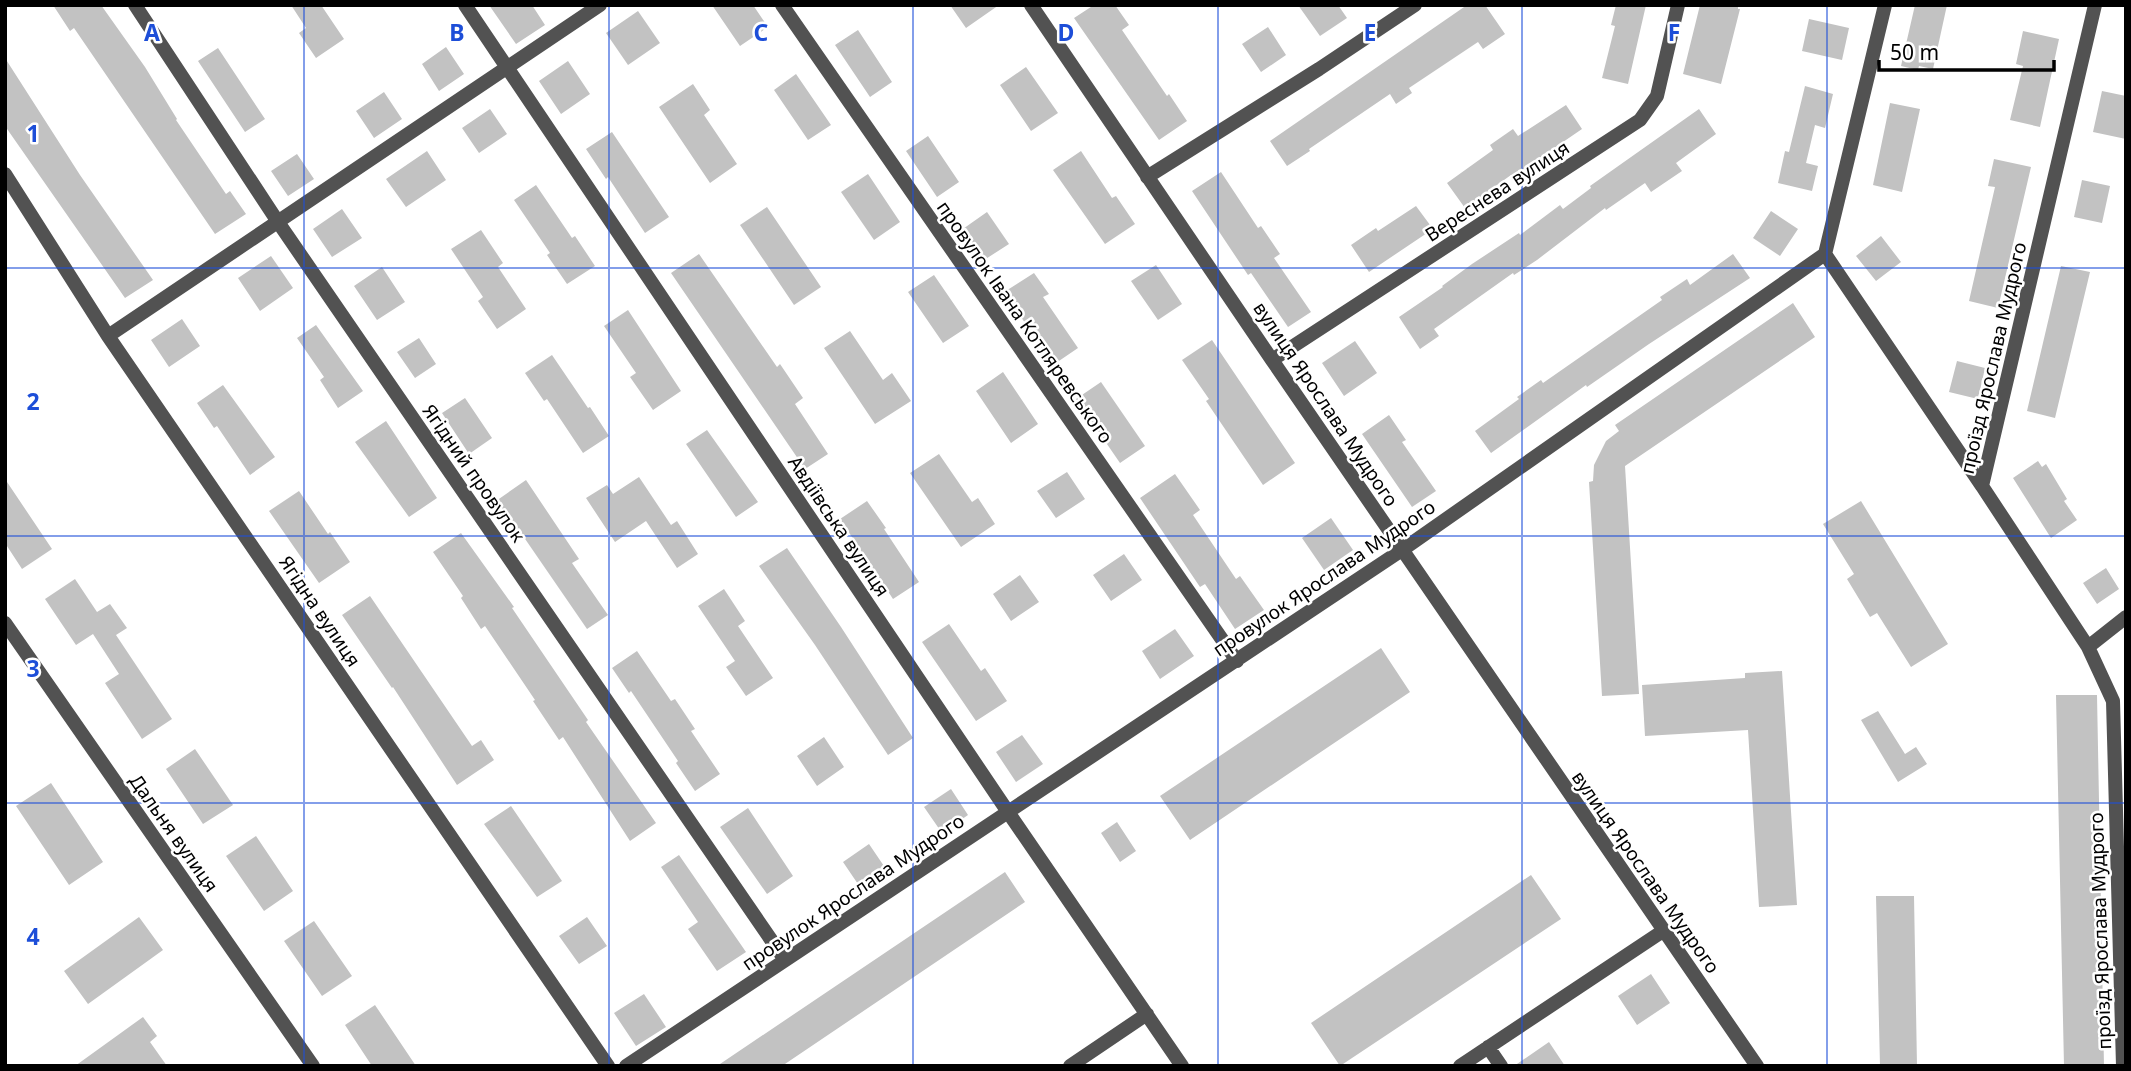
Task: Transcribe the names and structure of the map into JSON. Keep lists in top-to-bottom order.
{
  "streets": {
    "street": [
      "Вереснева вулиця",
      "провулок Івана Котляревського",
      "проїзд Ярослава Мудрого",
      "вулиця Ярослава Мудрого",
      "Ягідний провулок",
      "Авдіївська вулиця",
      "провулок Ярослава Мудрого",
      "Ягідна вулиця",
      "Дальня вулиця"
    ]
  },
  "crossings": [
    ["Вереснева вулиця", "вулиця Ярослава Мудрого"],
    ["провулок Івана Котляревського", "провулок Ярослава Мудрого"],
    ["вулиця Ярослава Мудрого", "провулок Ярослава Мудрого"],
    ["Ягідний провулок", "провулок Ярослава Мудрого"],
    ["Авдіївська вулиця", "провулок Ярослава Мудрого"]
  ],
  "scale_bar": "50 m",
  "grid": {
    "columns": [
      "A",
      "B",
      "C",
      "D",
      "E",
      "F"
    ],
    "rows": [
      "1",
      "2",
      "3",
      "4"
    ]
  }
}
